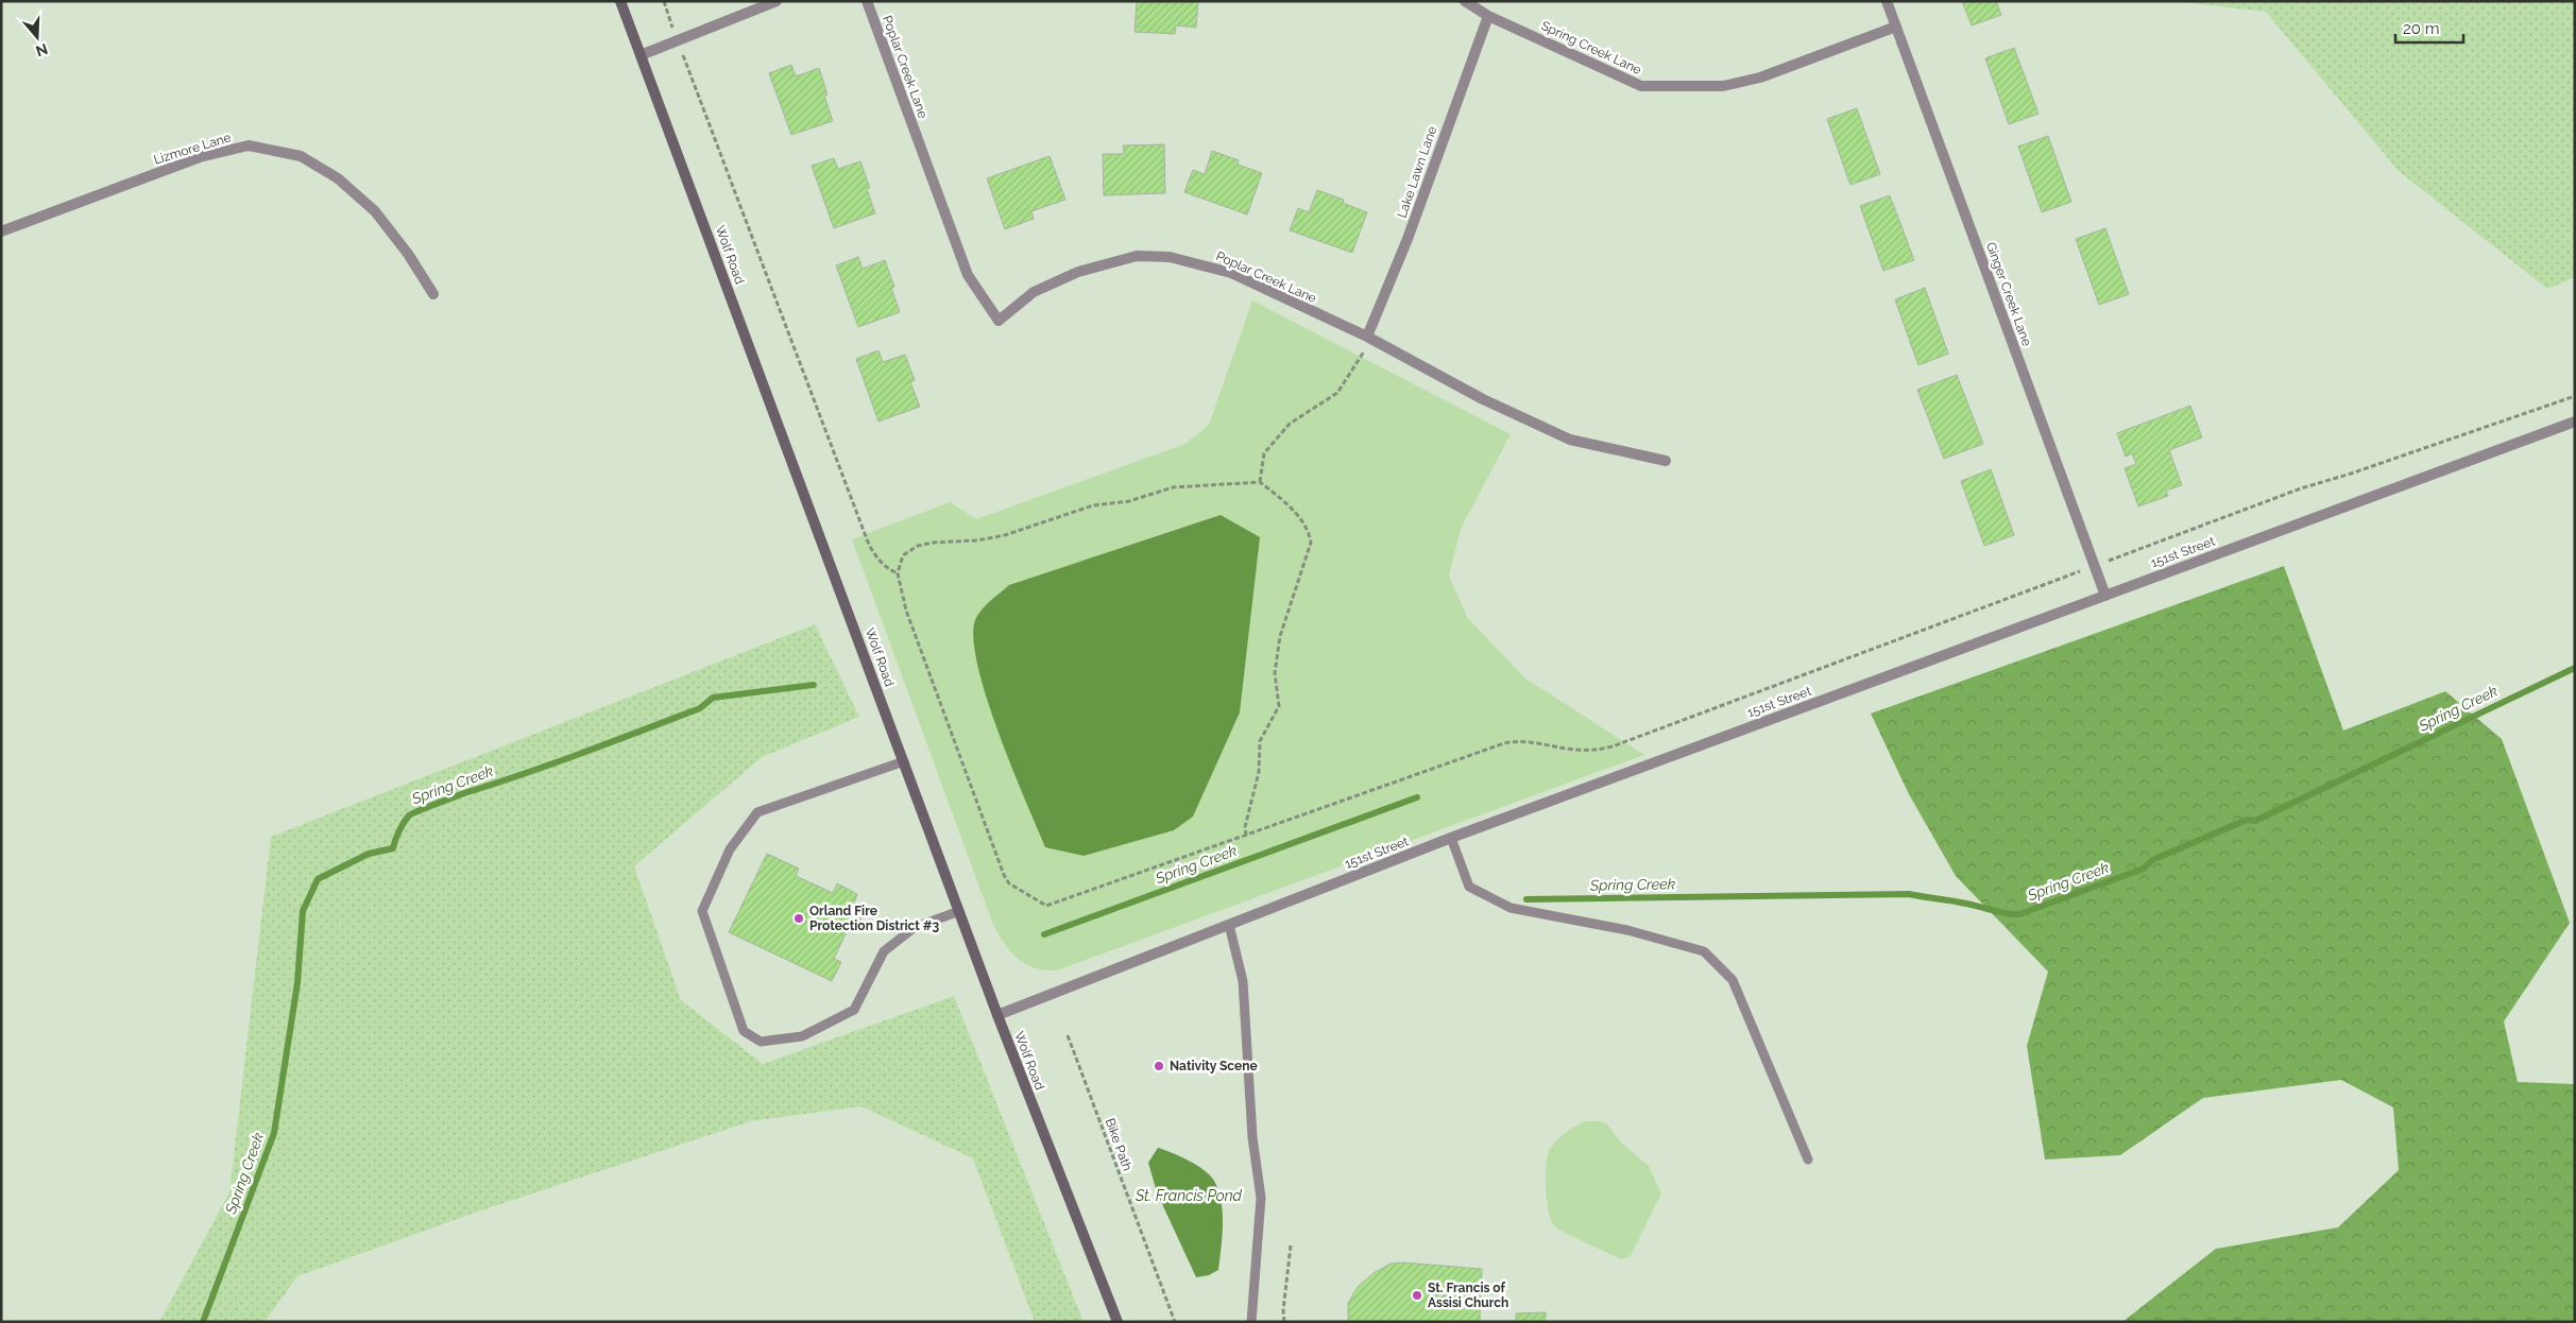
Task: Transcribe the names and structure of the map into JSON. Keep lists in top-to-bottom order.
{
  "streets": {
    "main road": ["Wolf Road"],
    "street": [
      "Spring Creek Lane",
      "Poplar Creek Lane",
      "Lizmore Lane",
      "Lake Lawn Lane",
      "Ginger Creek Lane",
      "151st Street"
    ],
    "path": ["Bike Path"]
  },
  "crossings": [
    ["Spring Creek Lane", "Lake Lawn Lane"],
    ["Spring Creek Lane", "Ginger Creek Lane"],
    ["Poplar Creek Lane", "Lake Lawn Lane"],
    ["Wolf Road", "151st Street"],
    ["Ginger Creek Lane", "151st Street"]
  ],
  "water": ["Spring Creek", "St. Francis Pond"],
  "places": ["Orland Fire Protection District #3", "Nativity Scene", "St. Francis of Assisi Church"],
  "scale_bar": "20 m",
  "north": "bottom"
}
